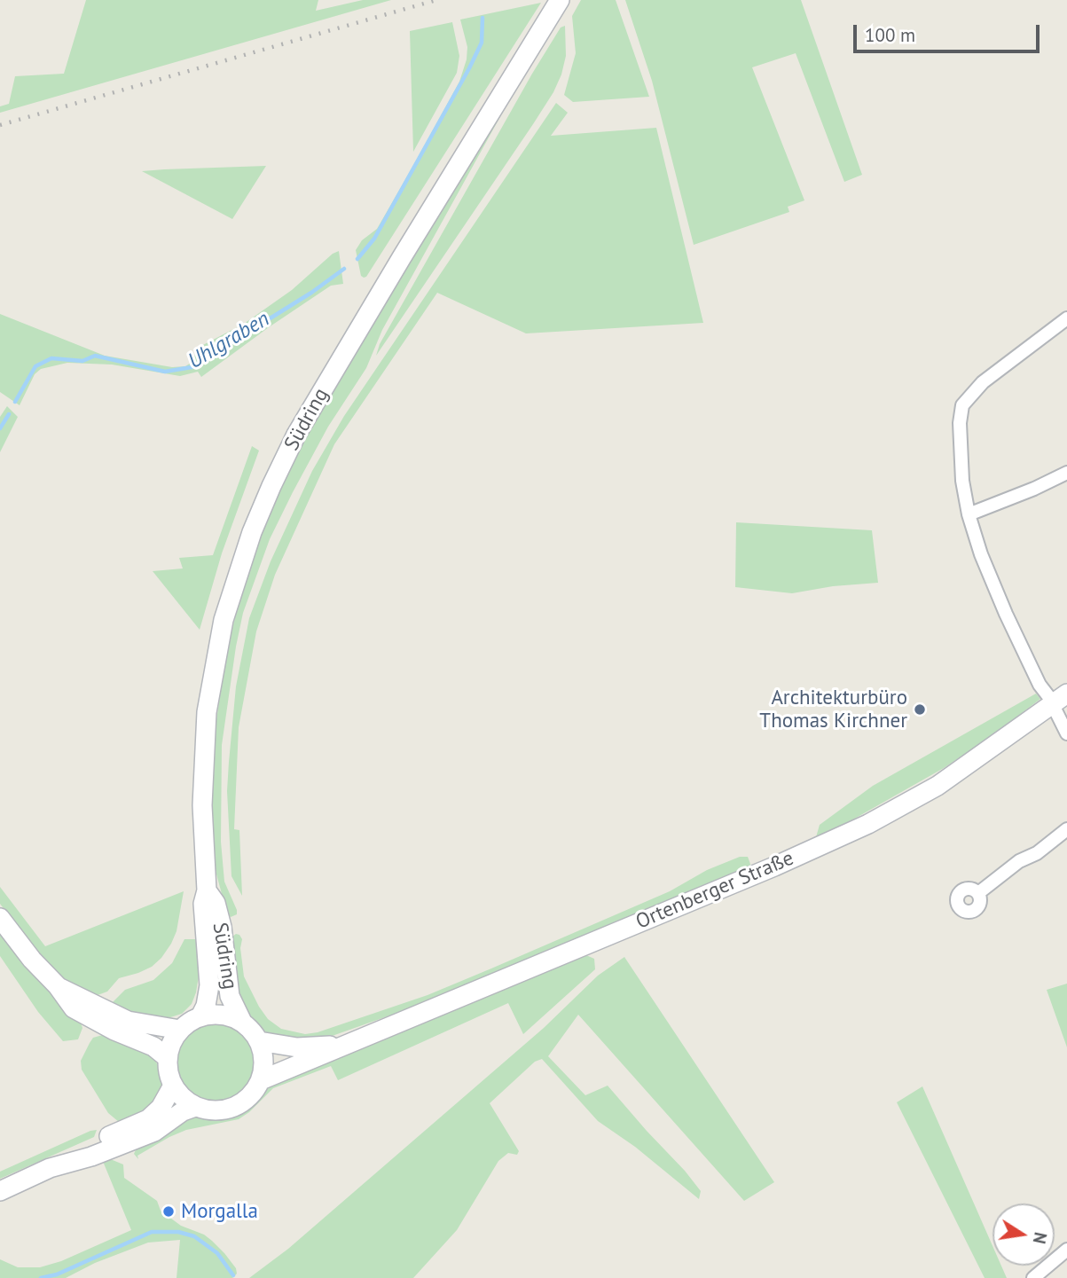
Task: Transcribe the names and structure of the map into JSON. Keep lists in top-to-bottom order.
{
  "streets": {
    "main road": ["Südring", "Ortenberger Straße"]
  },
  "crossings": [
    ["Südring", "Ortenberger Straße"]
  ],
  "water": ["Uhlgraben"],
  "places": ["Architekturbüro Thomas Kirchner", "Morgalla"],
  "scale_bar": "100 m",
  "north": "right"
}
